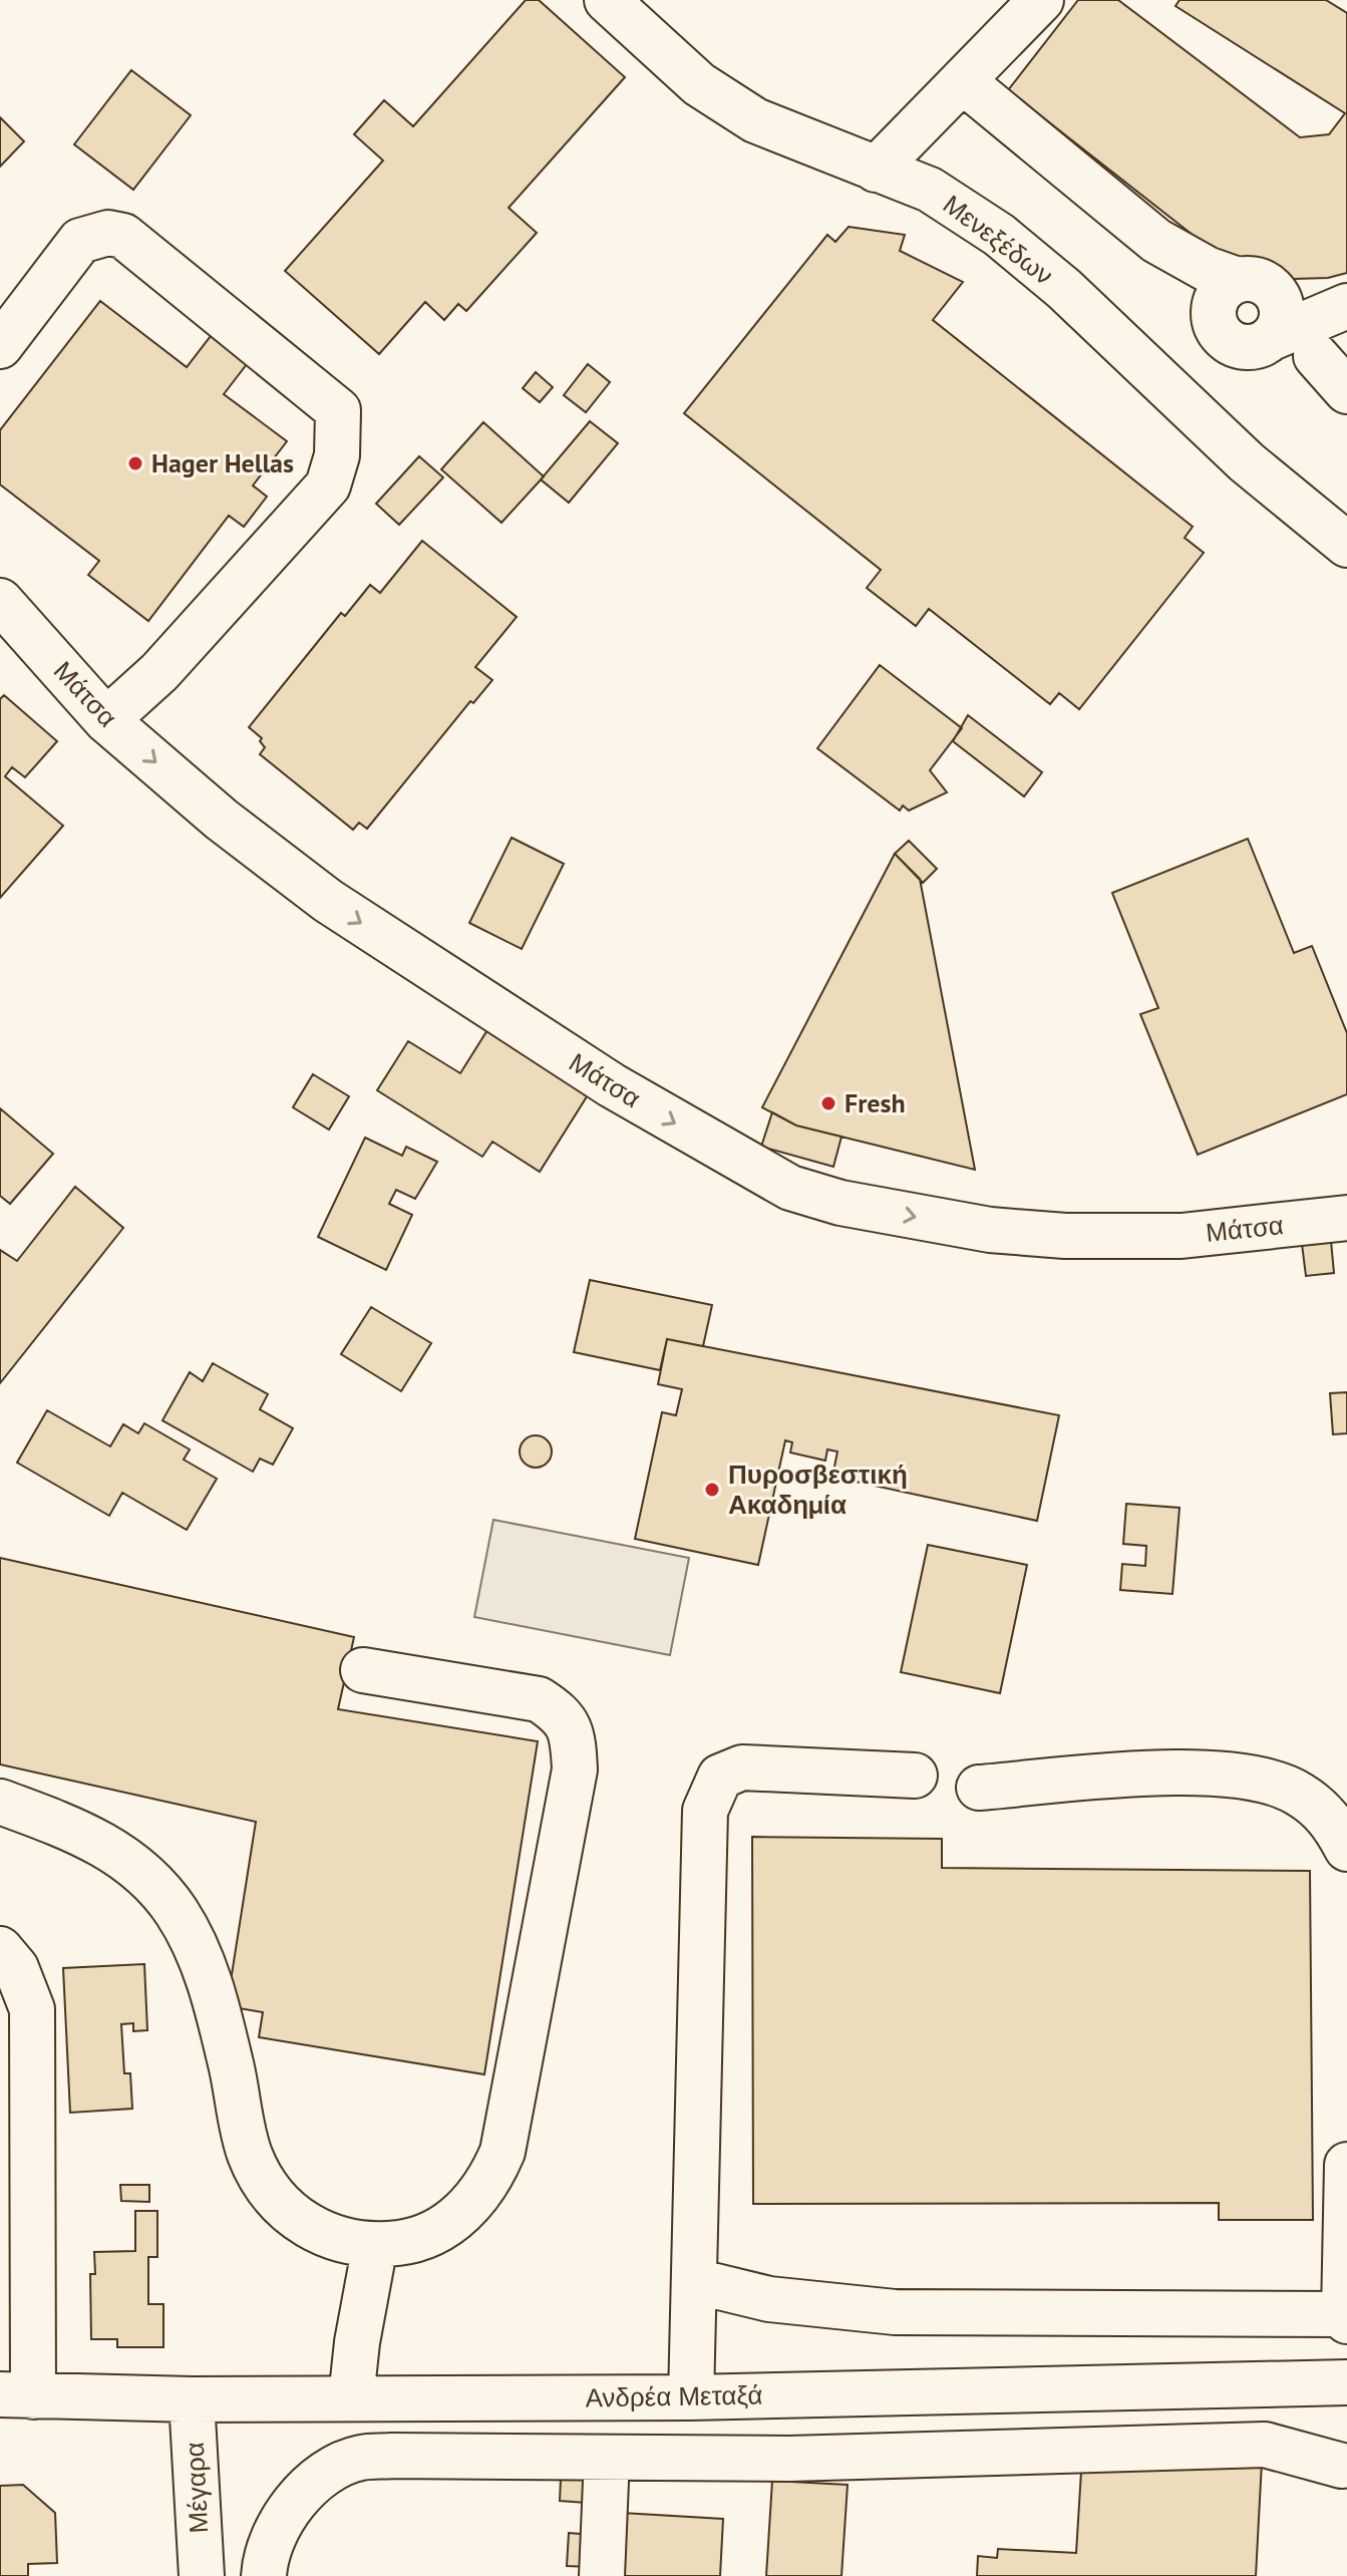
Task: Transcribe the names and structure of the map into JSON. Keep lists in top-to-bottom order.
{
  "streets": {
    "street": [
      "Μενεξέδων",
      "Μάτσα",
      "Ανδρέα Μεταξά",
      "Μέγαρα"
    ]
  },
  "crossings": [
    ["Ανδρέα Μεταξά", "Μέγαρα"]
  ],
  "one_way": ["Μάτσα"],
  "places": ["Hager Hellas", "Fresh", "Πυροσβεστική Ακαδημία"]
}
